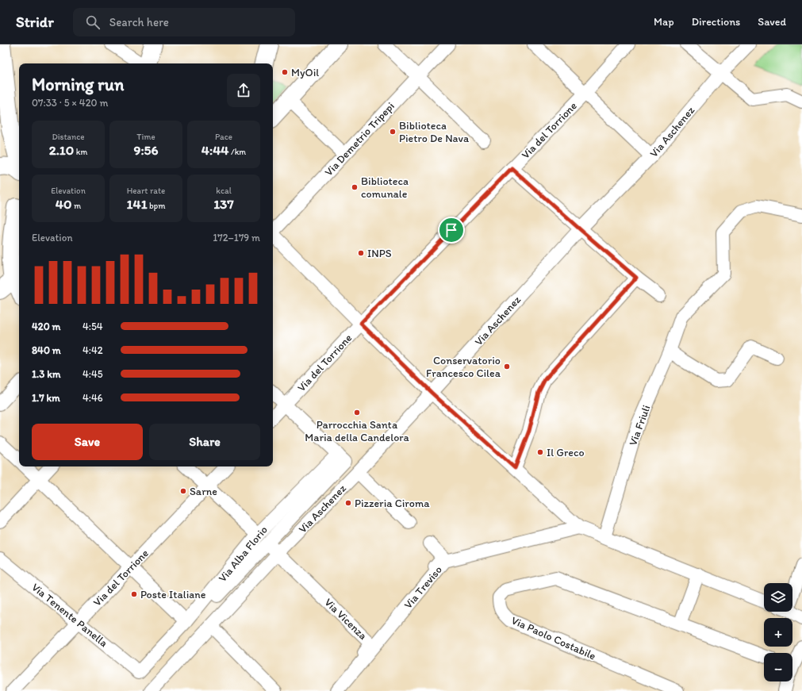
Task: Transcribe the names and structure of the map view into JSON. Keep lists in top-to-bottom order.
{
  "streets": {
    "street": [
      "Via del Torrione",
      "Via Aschenez",
      "Via Demetrio Tripepi",
      "Via Friuli",
      "Via Alba Florio",
      "Via Treviso",
      "Via Tenente Panella",
      "Via Vicenza",
      "Via Paolo Costabile"
    ]
  },
  "crossings": [
    ["Via del Torrione", "Via Tenente Panella"],
    ["Via Aschenez", "Via Vicenza"],
    ["Via Alba Florio", "Via Tenente Panella"],
    ["Via Treviso", "Via Vicenza"]
  ],
  "places": [
    "MyOil",
    "Biblioteca Pietro De Nava",
    "Biblioteca comunale",
    "INPS",
    "Conservatorio Francesco Cilea",
    "Parrocchia Santa Maria della Candelora",
    "Il Greco",
    "Sarne",
    "Pizzeria Ciroma",
    "Poste Italiane"
  ],
  "page": {
    "header": "Stridr",
    "search": "Search here",
    "nav": ["Map", "Directions", "Saved"],
    "heading": ["Morning run", "07:33 · 5 × 420 m"],
    "stats": [
      ["Distance", "2.10 km"],
      ["Time", "9:56"],
      ["Pace", "4:44 /km"],
      ["Elevation", "40 m"],
      ["Heart rate", "141 bpm"],
      ["kcal", "137"]
    ],
    "chart": ["Elevation", "172–179 m"],
    "list": [
      {
        "name": "420 m",
        "note": "4:54"
      },
      {
        "name": "840 m",
        "note": "4:42"
      },
      {
        "name": "1.3 km",
        "note": "4:45"
      },
      {
        "name": "1.7 km",
        "note": "4:46"
      }
    ],
    "buttons": ["Save", "Share"],
    "map_buttons": ["+", "−"]
  }
}
